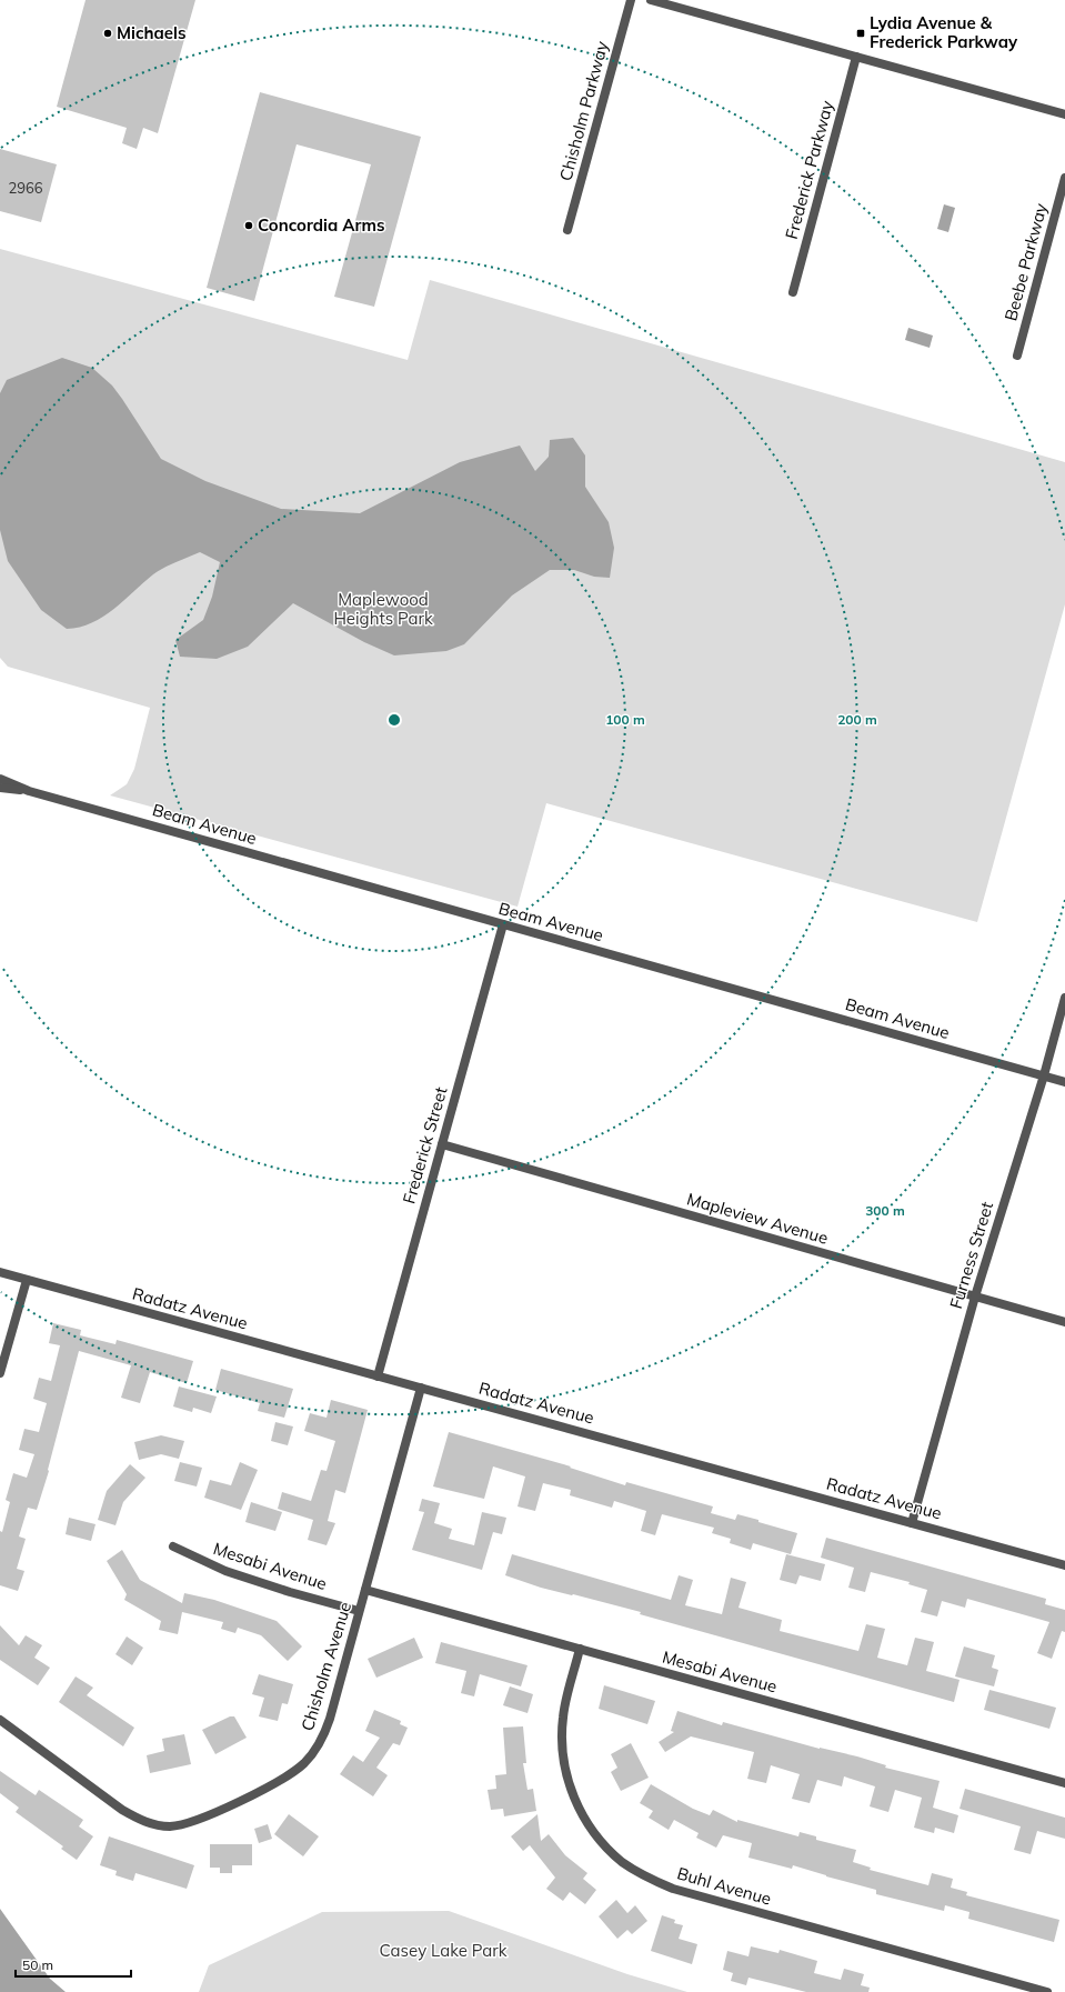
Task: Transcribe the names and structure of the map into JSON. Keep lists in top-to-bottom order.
{
  "streets": {
    "street": [
      "Chisholm Parkway",
      "Frederick Parkway",
      "Beebe Parkway",
      "Beam Avenue",
      "Frederick Street",
      "Mapleview Avenue",
      "Furness Street",
      "Radatz Avenue",
      "Mesabi Avenue",
      "Chisholm Avenue",
      "Buhl Avenue"
    ]
  },
  "crossings": [
    ["Beam Avenue", "Frederick Street"],
    ["Beam Avenue", "Furness Street"],
    ["Frederick Street", "Mapleview Avenue"],
    ["Frederick Street", "Radatz Avenue"],
    ["Mapleview Avenue", "Furness Street"],
    ["Furness Street", "Radatz Avenue"],
    ["Radatz Avenue", "Chisholm Avenue"],
    ["Mesabi Avenue", "Chisholm Avenue"],
    ["Mesabi Avenue", "Buhl Avenue"]
  ],
  "parks": ["Maplewood Heights Park", "Casey Lake Park"],
  "places": {
    "other": ["Michaels", "Concordia Arms"],
    "transit": ["Lydia Avenue & Frederick Parkway"]
  },
  "house_numbers": ["2966"],
  "scale_bar": "50 m",
  "rings": ["100 m", "200 m", "300 m"]
}
